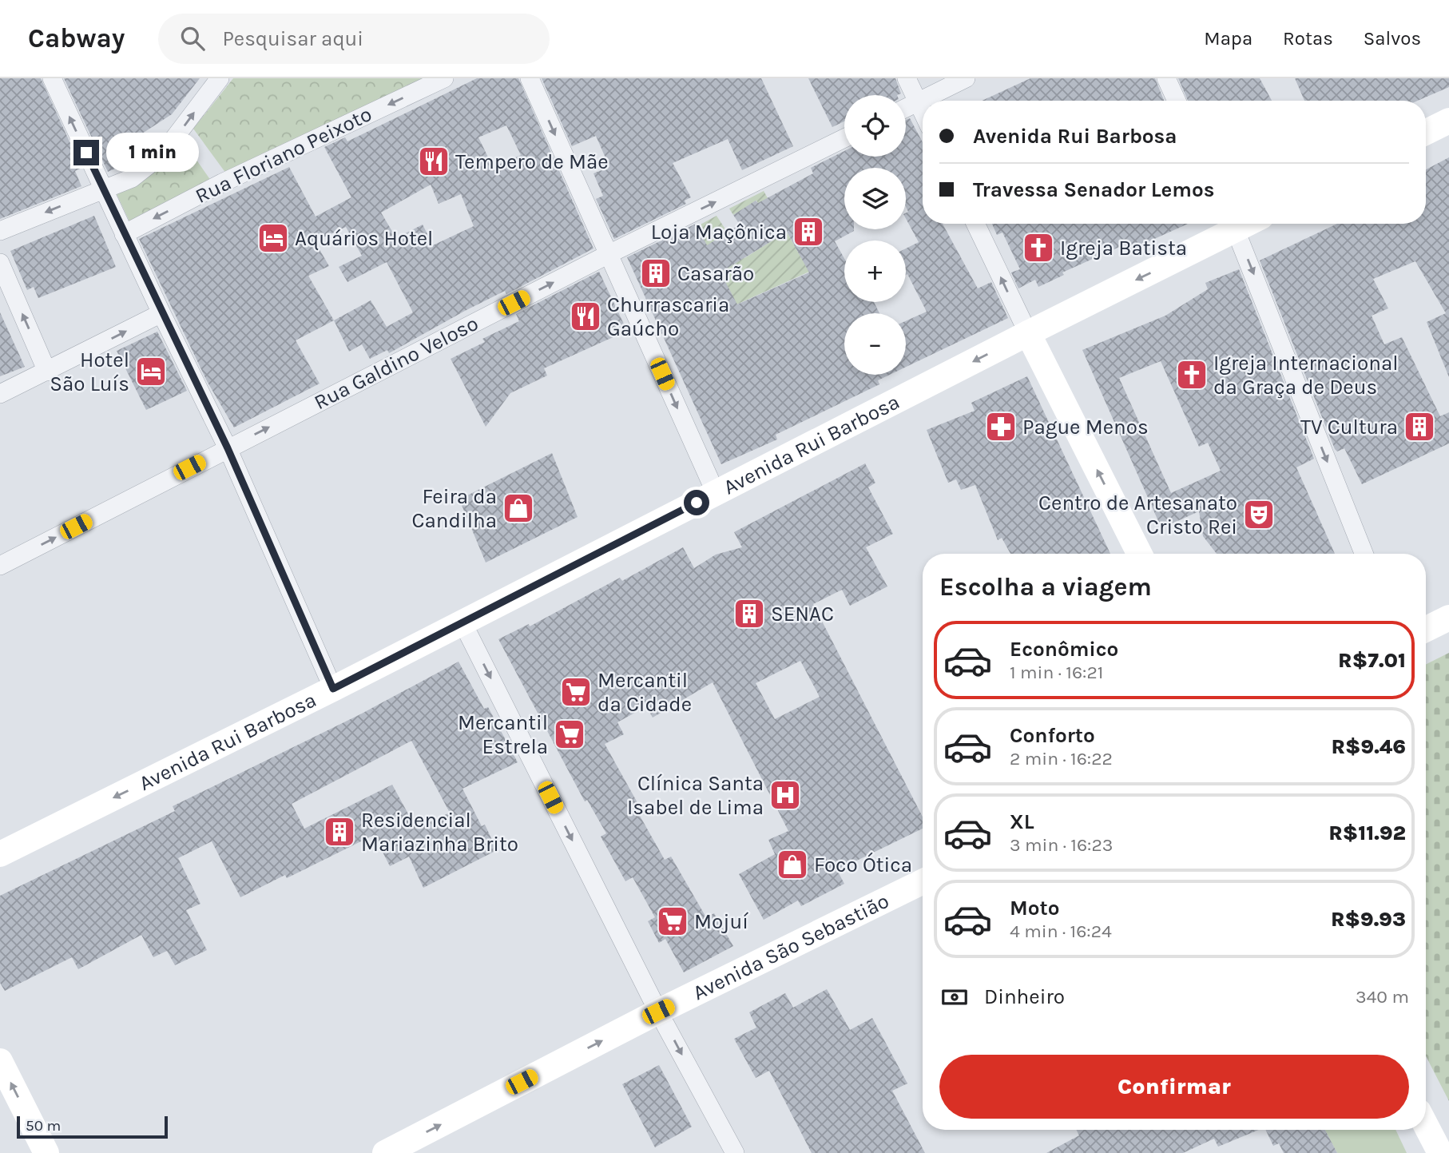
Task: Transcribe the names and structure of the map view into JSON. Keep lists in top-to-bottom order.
{
  "streets": {
    "main road": ["Avenida Rui Barbosa", "Avenida São Sebastião"],
    "street": ["Rua Floriano Peixoto", "Rua Galdino Veloso"]
  },
  "one_way": ["Rua Galdino Veloso", "Avenida Rui Barbosa", "Avenida São Sebastião"],
  "places": {
    "restaurant": ["Tempero de Mãe", "Churrascaria Gaúcho"],
    "building": [
      "Loja Maçônica",
      "Casarão",
      "TV Cultura",
      "SENAC",
      "Residencial Mariazinha Brito"
    ],
    "hotel": ["Aquários Hotel", "Hotel São Luís"],
    "church": ["Igreja Batista", "Igreja Internacional da Graça de Deus"],
    "pharmacy": ["Pague Menos"],
    "shop": ["Feira da Candilha", "Foco Ótica"],
    "theatre": ["Centro de Artesanato Cristo Rei"],
    "supermarket": ["Mercantil da Cidade", "Mercantil Estrela", "Mojuí"],
    "hospital": ["Clínica Santa Isabel de Lima"]
  },
  "scale_bar": "50 m",
  "page": {
    "header": "Cabway",
    "search": "Pesquisar aqui",
    "nav": ["Mapa", "Rotas", "Salvos"],
    "map_buttons": ["+", "−"],
    "banner": ["Avenida Rui Barbosa", "Travessa Senador Lemos"],
    "bubble": "1 min",
    "heading": "Escolha a viagem",
    "list": [
      {
        "name": "Econômico",
        "note": "1 min · 16:21",
        "value": "R$7.01"
      },
      {
        "name": "Conforto",
        "note": "2 min · 16:22",
        "value": "R$9.46"
      },
      {
        "name": "XL",
        "note": "3 min · 16:23",
        "value": "R$11.92"
      },
      {
        "name": "Moto",
        "note": "4 min · 16:24",
        "value": "R$9.93"
      }
    ],
    "pay": ["Dinheiro", "340 m"],
    "buttons": "Confirmar",
    "scale": "50 m"
  }
}
